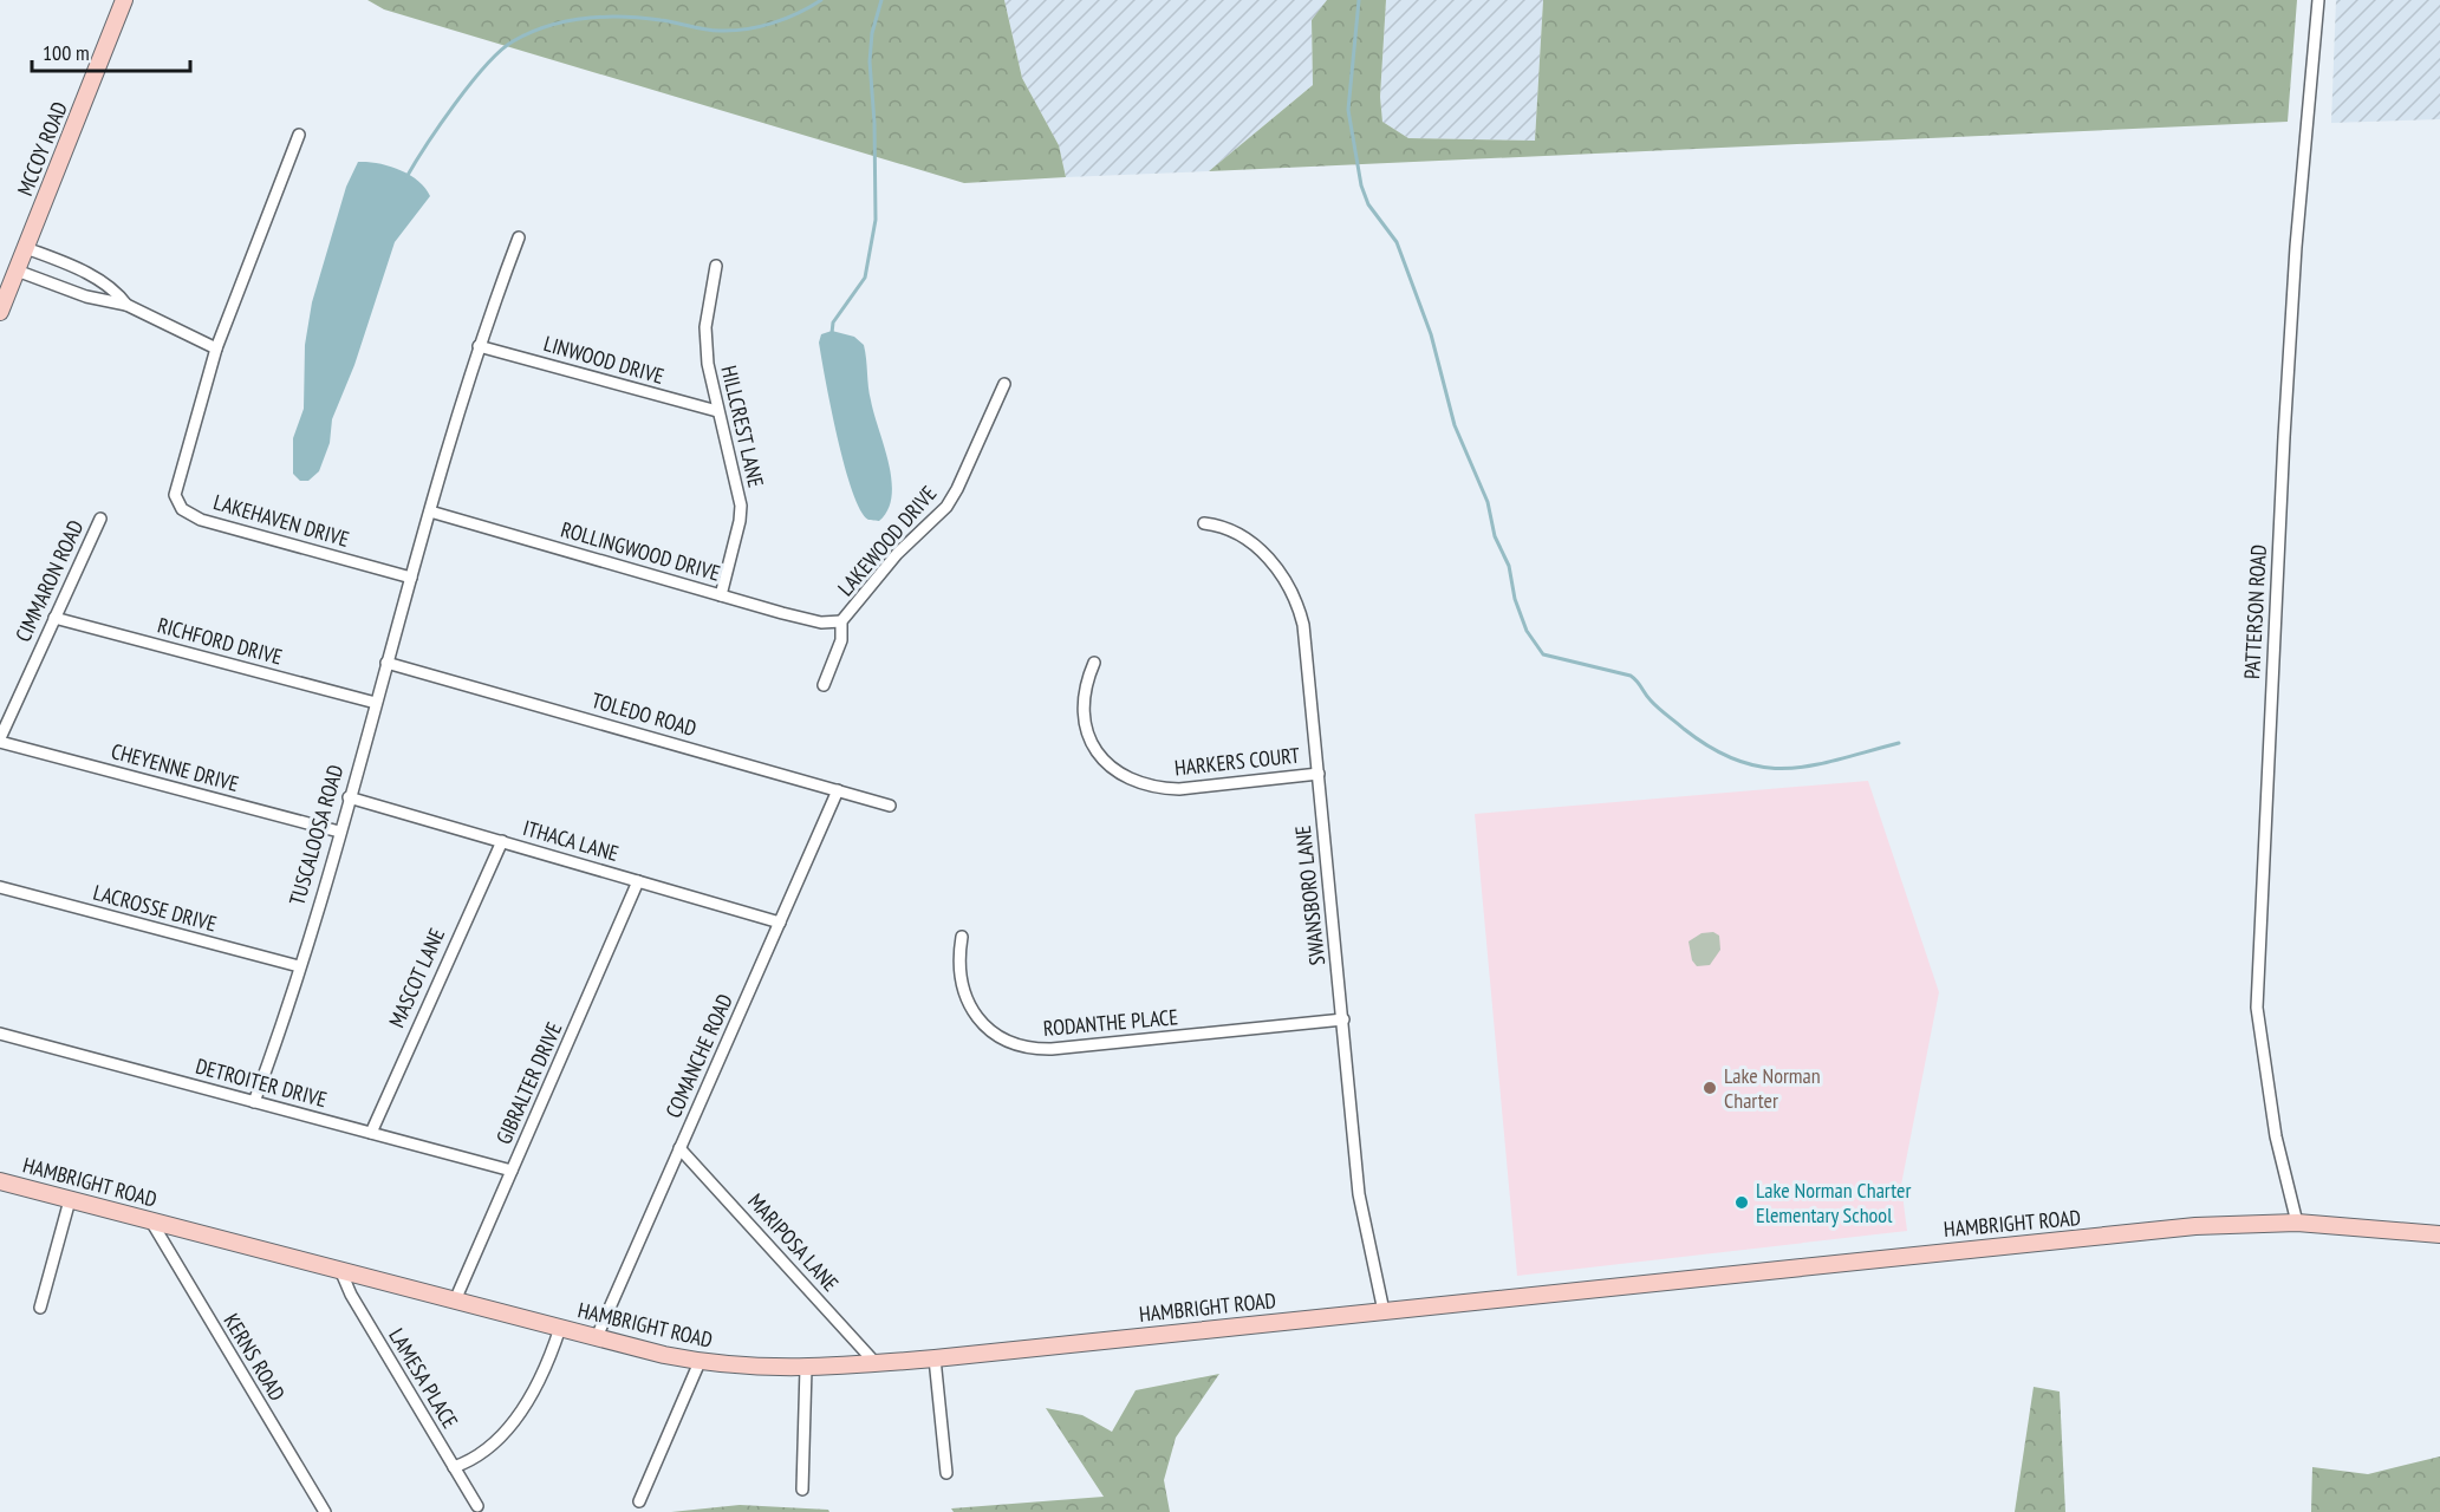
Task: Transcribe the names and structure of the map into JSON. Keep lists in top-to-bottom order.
{
  "streets": {
    "main road": ["MCCOY ROAD", "HAMBRIGHT ROAD"],
    "street": [
      "LINWOOD DRIVE",
      "HILLCREST LANE",
      "LAKEHAVEN DRIVE",
      "LAKEWOOD DRIVE",
      "ROLLINGWOOD DRIVE",
      "CIMMARON ROAD",
      "PATTERSON ROAD",
      "RICHFORD DRIVE",
      "TOLEDO ROAD",
      "HARKERS COURT",
      "CHEYENNE DRIVE",
      "TUSCALOOSA ROAD",
      "ITHACA LANE",
      "SWANSBORO LANE",
      "LACROSSE DRIVE",
      "MASCOT LANE",
      "RODANTHE PLACE",
      "COMANCHE ROAD",
      "DETROITER DRIVE",
      "GIBRALTER DRIVE",
      "MARIPOSA LANE",
      "KERNS ROAD",
      "LAMESA PLACE"
    ]
  },
  "crossings": [
    ["LINWOOD DRIVE", "HILLCREST LANE"],
    ["HILLCREST LANE", "ROLLINGWOOD DRIVE"],
    ["LAKEHAVEN DRIVE", "TUSCALOOSA ROAD"],
    ["LAKEWOOD DRIVE", "ROLLINGWOOD DRIVE"],
    ["CIMMARON ROAD", "RICHFORD DRIVE"],
    ["CIMMARON ROAD", "CHEYENNE DRIVE"],
    ["PATTERSON ROAD", "HAMBRIGHT ROAD"],
    ["RICHFORD DRIVE", "TUSCALOOSA ROAD"],
    ["TOLEDO ROAD", "TUSCALOOSA ROAD"],
    ["TOLEDO ROAD", "COMANCHE ROAD"],
    ["HARKERS COURT", "SWANSBORO LANE"],
    ["CHEYENNE DRIVE", "TUSCALOOSA ROAD"],
    ["TUSCALOOSA ROAD", "ITHACA LANE"],
    ["TUSCALOOSA ROAD", "LACROSSE DRIVE"],
    ["TUSCALOOSA ROAD", "DETROITER DRIVE"],
    ["ITHACA LANE", "MASCOT LANE"],
    ["ITHACA LANE", "COMANCHE ROAD"],
    ["ITHACA LANE", "GIBRALTER DRIVE"],
    ["SWANSBORO LANE", "RODANTHE PLACE"],
    ["SWANSBORO LANE", "HAMBRIGHT ROAD"],
    ["MASCOT LANE", "DETROITER DRIVE"],
    ["COMANCHE ROAD", "HAMBRIGHT ROAD"],
    ["COMANCHE ROAD", "MARIPOSA LANE"],
    ["DETROITER DRIVE", "GIBRALTER DRIVE"],
    ["GIBRALTER DRIVE", "HAMBRIGHT ROAD"],
    ["HAMBRIGHT ROAD", "MARIPOSA LANE"],
    ["HAMBRIGHT ROAD", "KERNS ROAD"],
    ["HAMBRIGHT ROAD", "LAMESA PLACE"]
  ],
  "places": ["Lake Norman Charter", "Lake Norman Charter Elementary School"],
  "scale_bar": "100 m"
}
